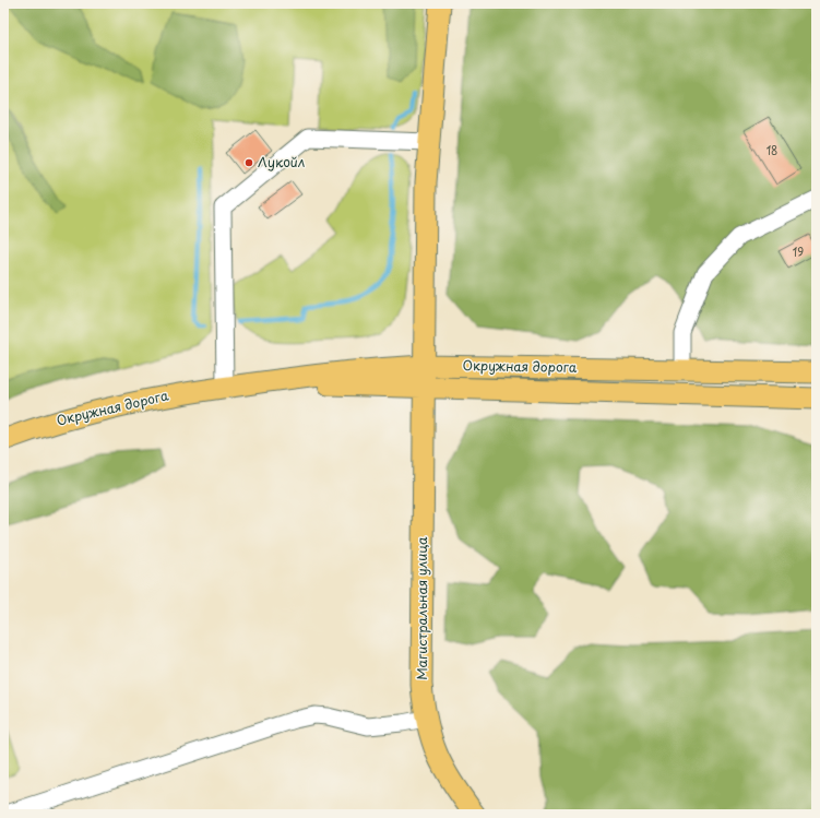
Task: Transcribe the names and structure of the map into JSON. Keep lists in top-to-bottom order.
{
  "streets": {
    "main road": ["Окружная дорога", "Магистральная улица"]
  },
  "crossings": [
    ["Окружная дорога", "Магистральная улица"]
  ],
  "places": ["Лукойл"],
  "house_numbers": ["18", "19"]
}
